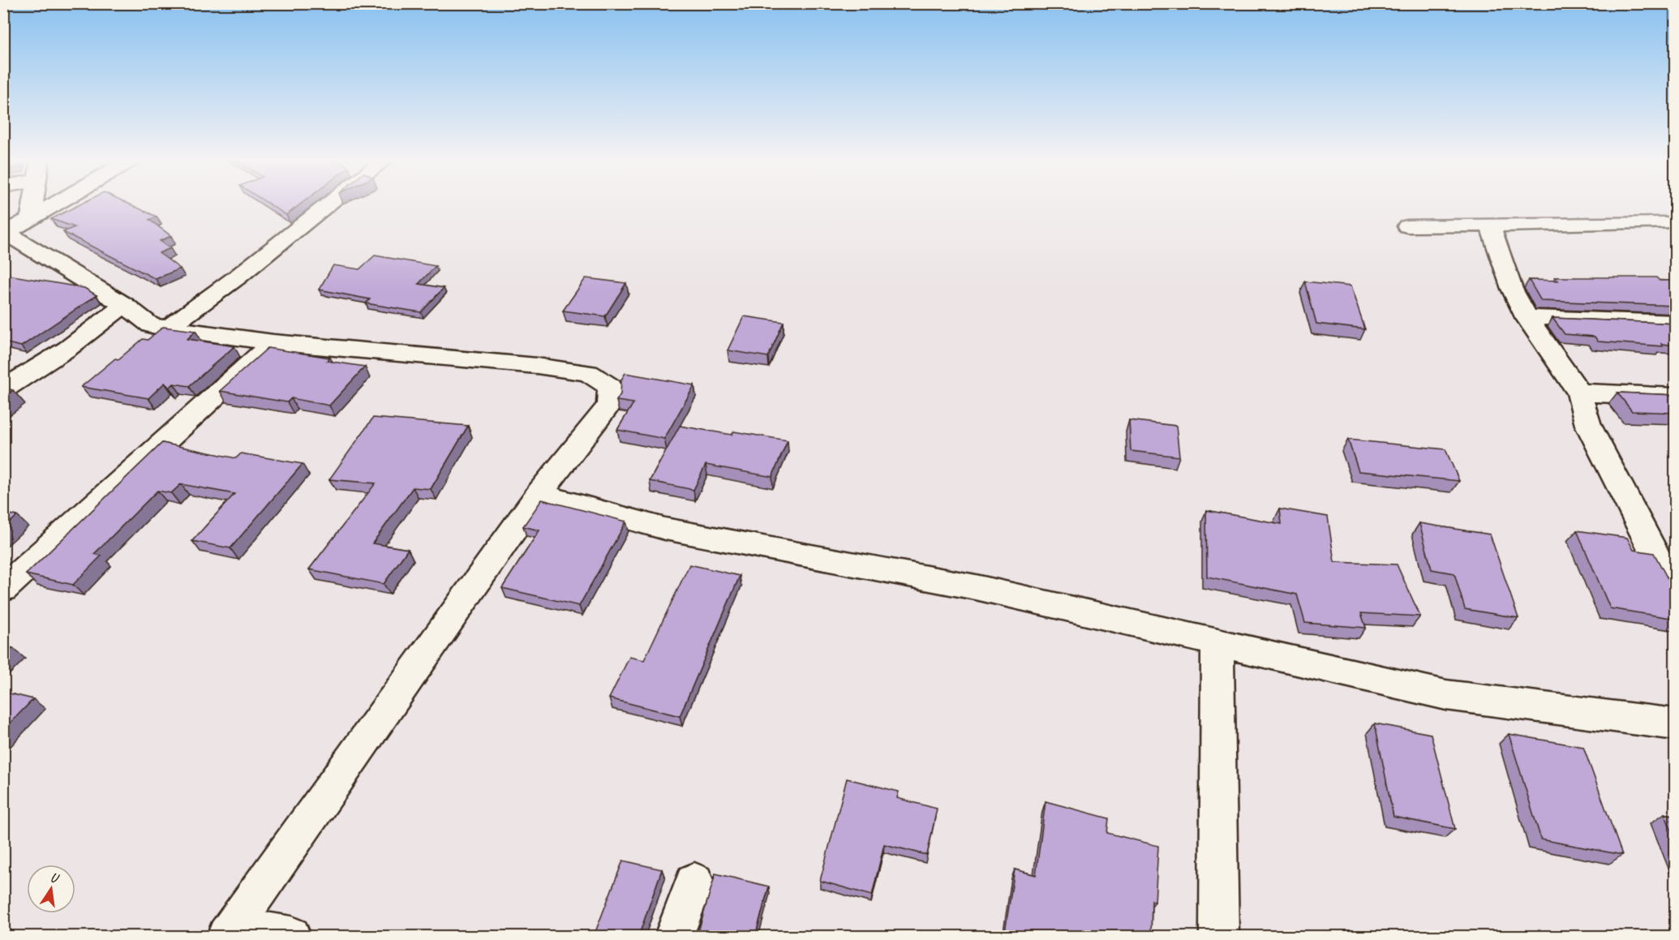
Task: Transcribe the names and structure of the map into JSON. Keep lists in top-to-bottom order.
{
  "north": "top"
}
